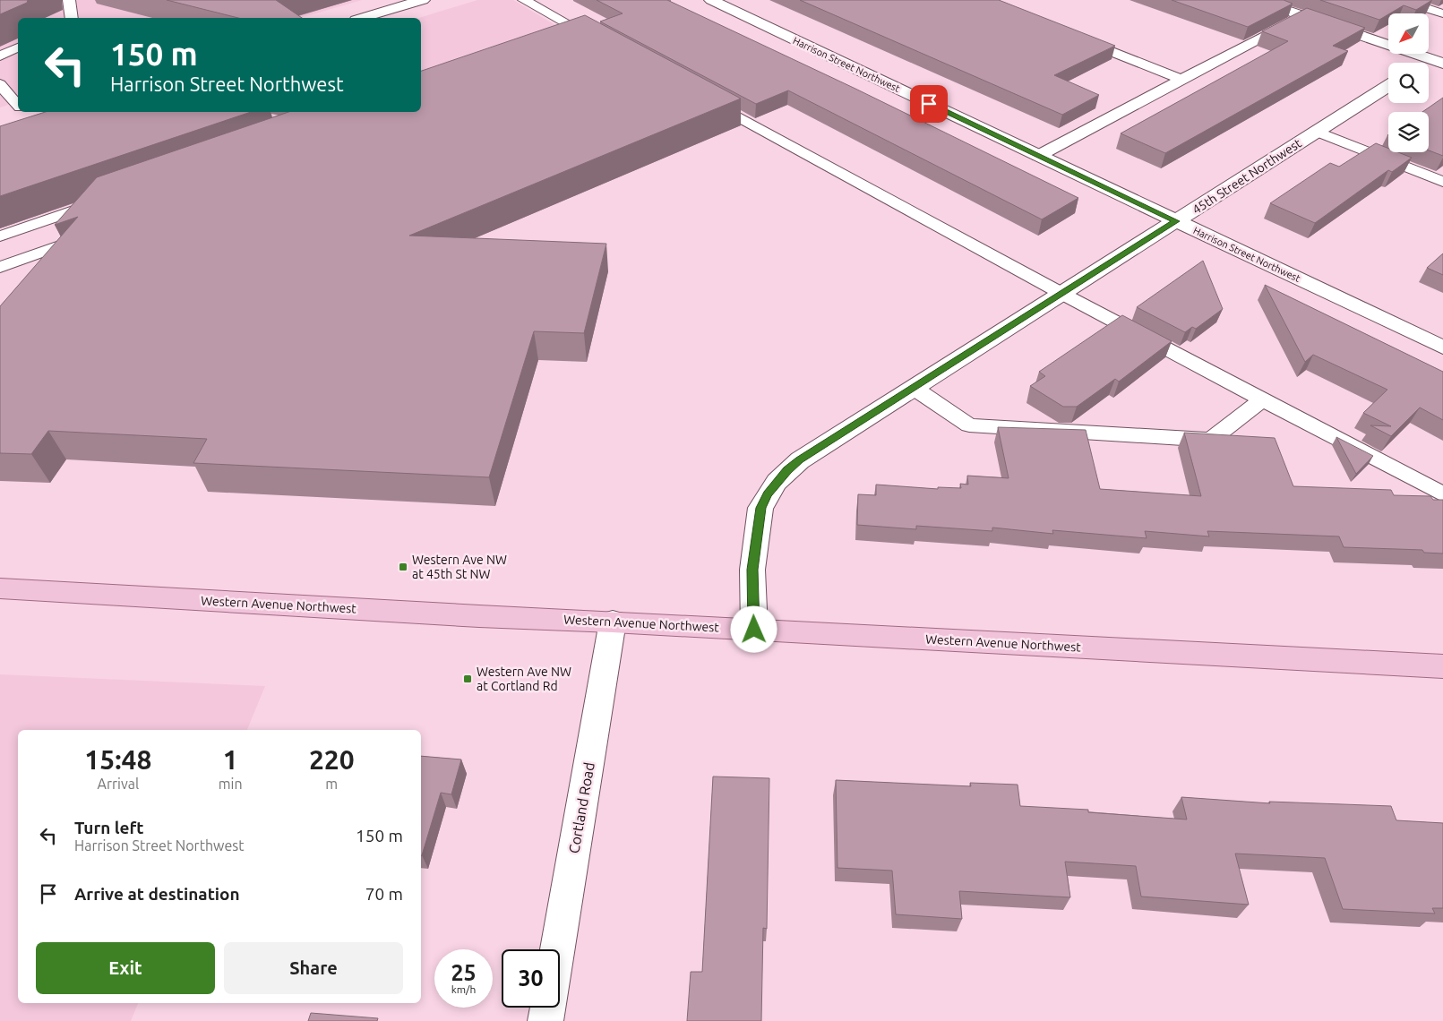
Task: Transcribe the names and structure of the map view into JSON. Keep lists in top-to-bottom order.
{
  "streets": {
    "main road": ["Western Avenue Northwest"],
    "street": ["Harrison Street Northwest", "45th Street Northwest", "Cortland Road"]
  },
  "crossings": [
    ["Harrison Street Northwest", "45th Street Northwest"],
    ["45th Street Northwest", "Western Avenue Northwest"],
    ["Western Avenue Northwest", "Cortland Road"]
  ],
  "places": {
    "transit": ["Western Ave NW at 45th St NW", "Western Ave NW at Cortland Rd"]
  },
  "north": "bottom left",
  "page": {
    "turn": ["150 m", "Harrison Street Northwest"],
    "eta": [
      "15:48",
      "Arrival",
      "1",
      "min",
      "220",
      "m"
    ],
    "list": [
      {
        "name": "Turn left",
        "note": "Harrison Street Northwest",
        "value": "150 m"
      },
      {
        "name": "Arrive at destination",
        "value": "70 m"
      }
    ],
    "buttons": ["Exit", "Share"],
    "speed": "25 km/h",
    "limit": "30"
  }
}
